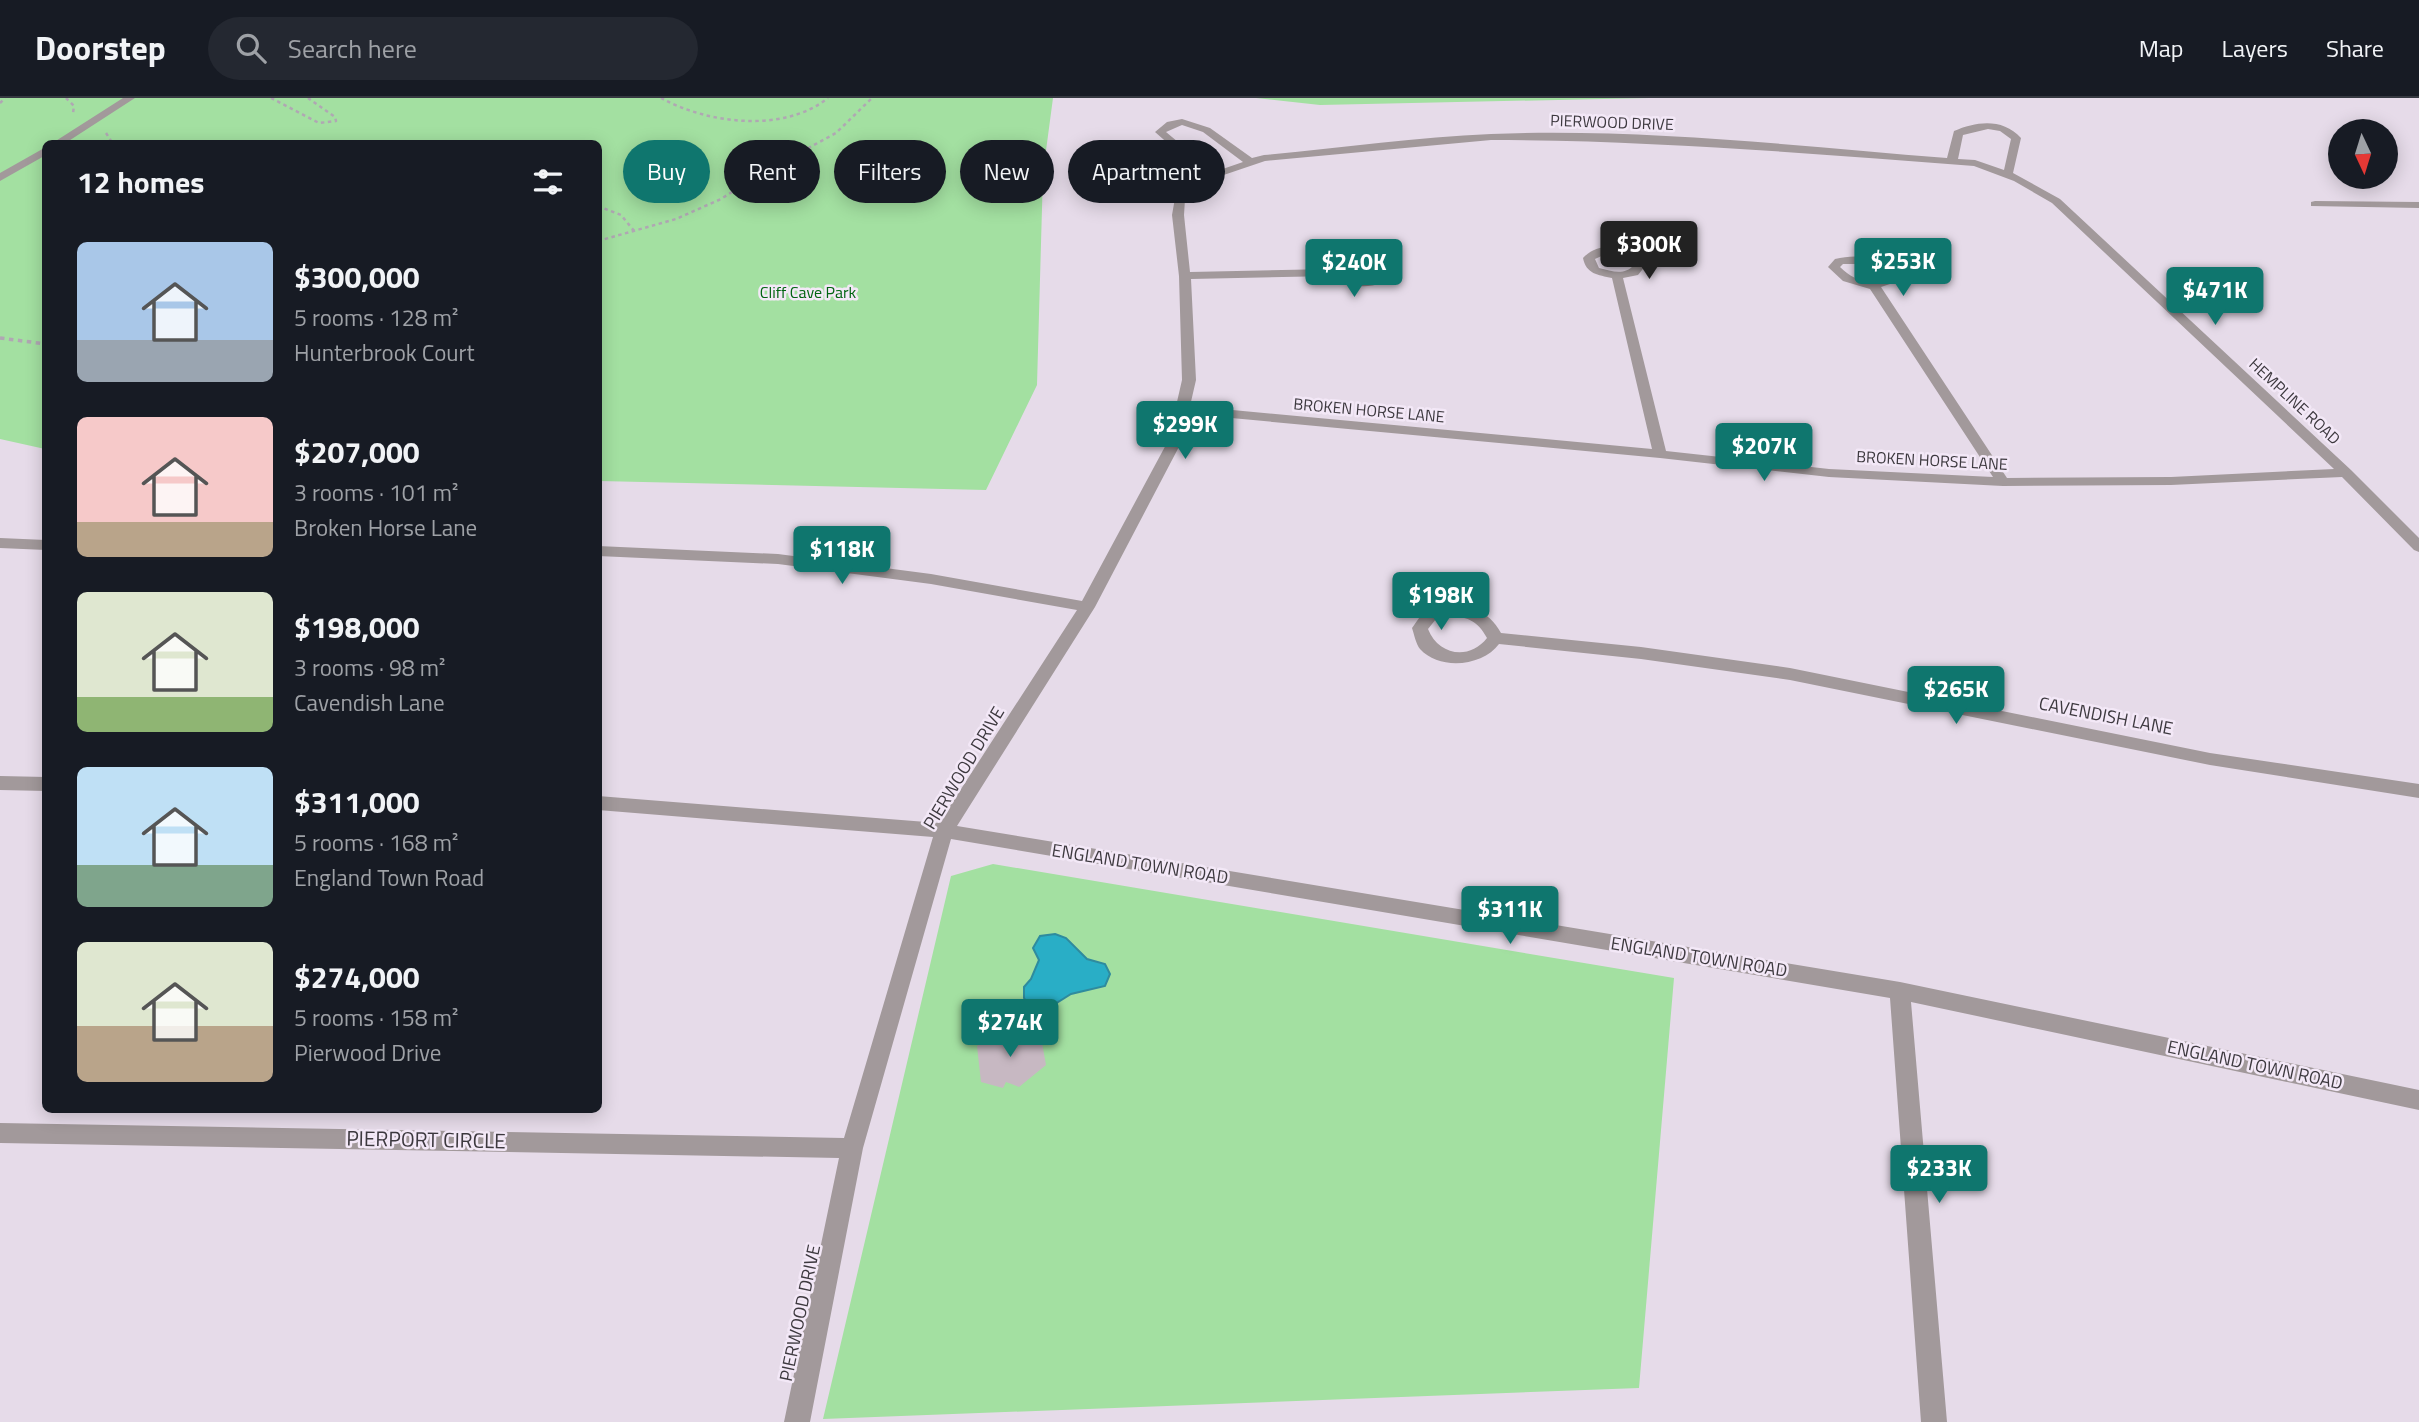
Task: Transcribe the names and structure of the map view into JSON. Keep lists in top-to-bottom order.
{
  "streets": {
    "street": [
      "PIERWOOD DRIVE",
      "HEMPLINE ROAD",
      "BROKEN HORSE LANE",
      "CAVENDISH LANE",
      "ENGLAND TOWN ROAD",
      "PIERPORT CIRCLE"
    ]
  },
  "crossings": [
    ["PIERWOOD DRIVE", "HEMPLINE ROAD"],
    ["PIERWOOD DRIVE", "BROKEN HORSE LANE"],
    ["PIERWOOD DRIVE", "ENGLAND TOWN ROAD"],
    ["PIERWOOD DRIVE", "PIERPORT CIRCLE"],
    ["HEMPLINE ROAD", "BROKEN HORSE LANE"]
  ],
  "parks": ["Cliff Cave Park"],
  "north": "bottom",
  "page": {
    "header": "Doorstep",
    "search": "Search here",
    "nav": ["Map", "Layers", "Share"],
    "chip": [
      "Buy",
      "Rent",
      "Filters",
      "New",
      "Apartment"
    ],
    "heading": "12 homes",
    "price": [
      "$300K",
      "$253K",
      "$240K",
      "$471K",
      "$299K",
      "$207K",
      "$118K",
      "$198K",
      "$265K",
      "$311K",
      "$274K",
      "$233K"
    ],
    "list": [
      {
        "name": "$300,000",
        "note": "5 rooms · 128 m² · Hunterbrook Court"
      },
      {
        "name": "$207,000",
        "note": "3 rooms · 101 m² · Broken Horse Lane"
      },
      {
        "name": "$198,000",
        "note": "3 rooms · 98 m² · Cavendish Lane"
      },
      {
        "name": "$311,000",
        "note": "5 rooms · 168 m² · England Town Road"
      },
      {
        "name": "$274,000",
        "note": "5 rooms · 158 m² · Pierwood Drive"
      }
    ]
  }
}
